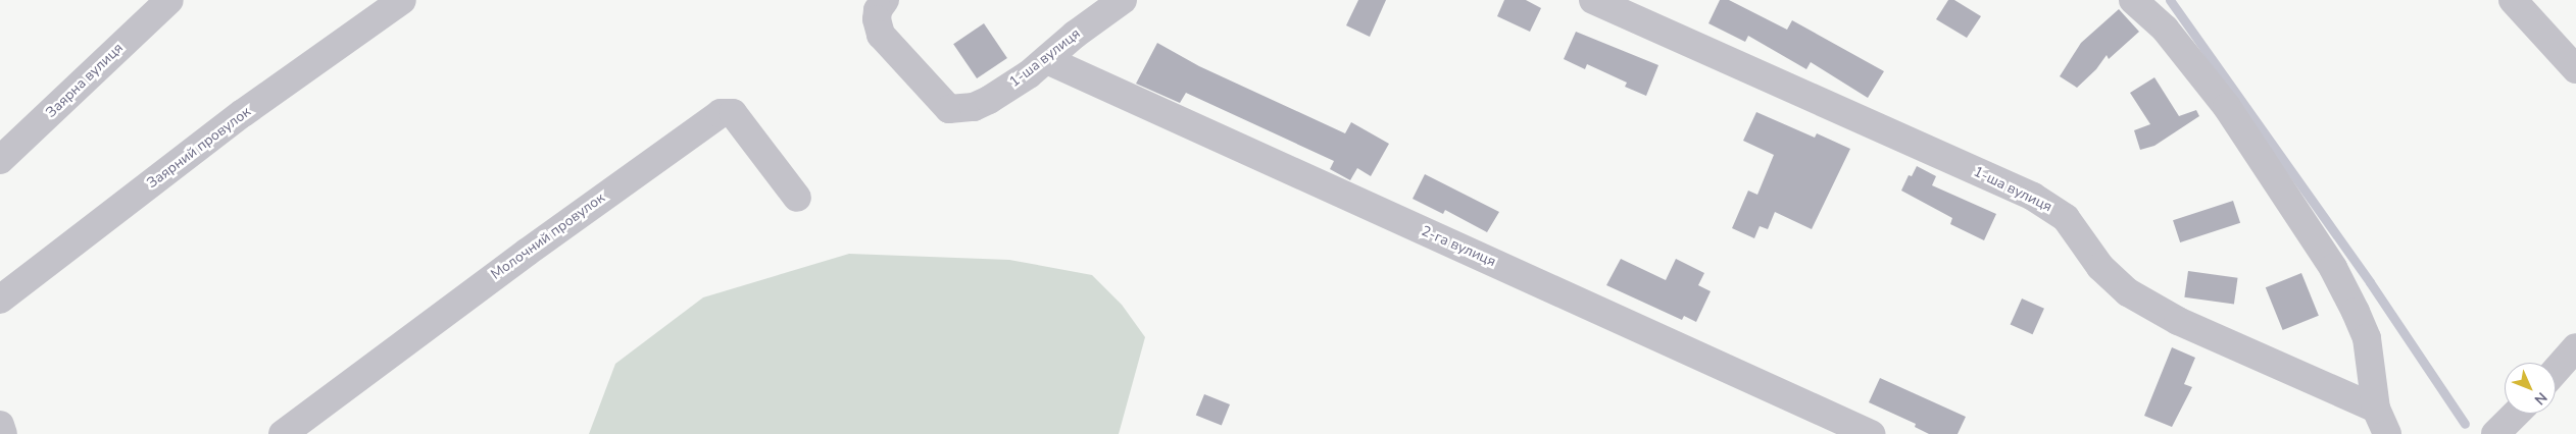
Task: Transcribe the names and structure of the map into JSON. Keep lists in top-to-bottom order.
{
  "streets": {
    "street": [
      "1-ша вулиця",
      "Заярна вулиця",
      "Заярний провулок",
      "Молочний провулок",
      "2-га вулиця"
    ]
  },
  "crossings": [
    ["1-ша вулиця", "2-га вулиця"]
  ],
  "north": "bottom right"
}
